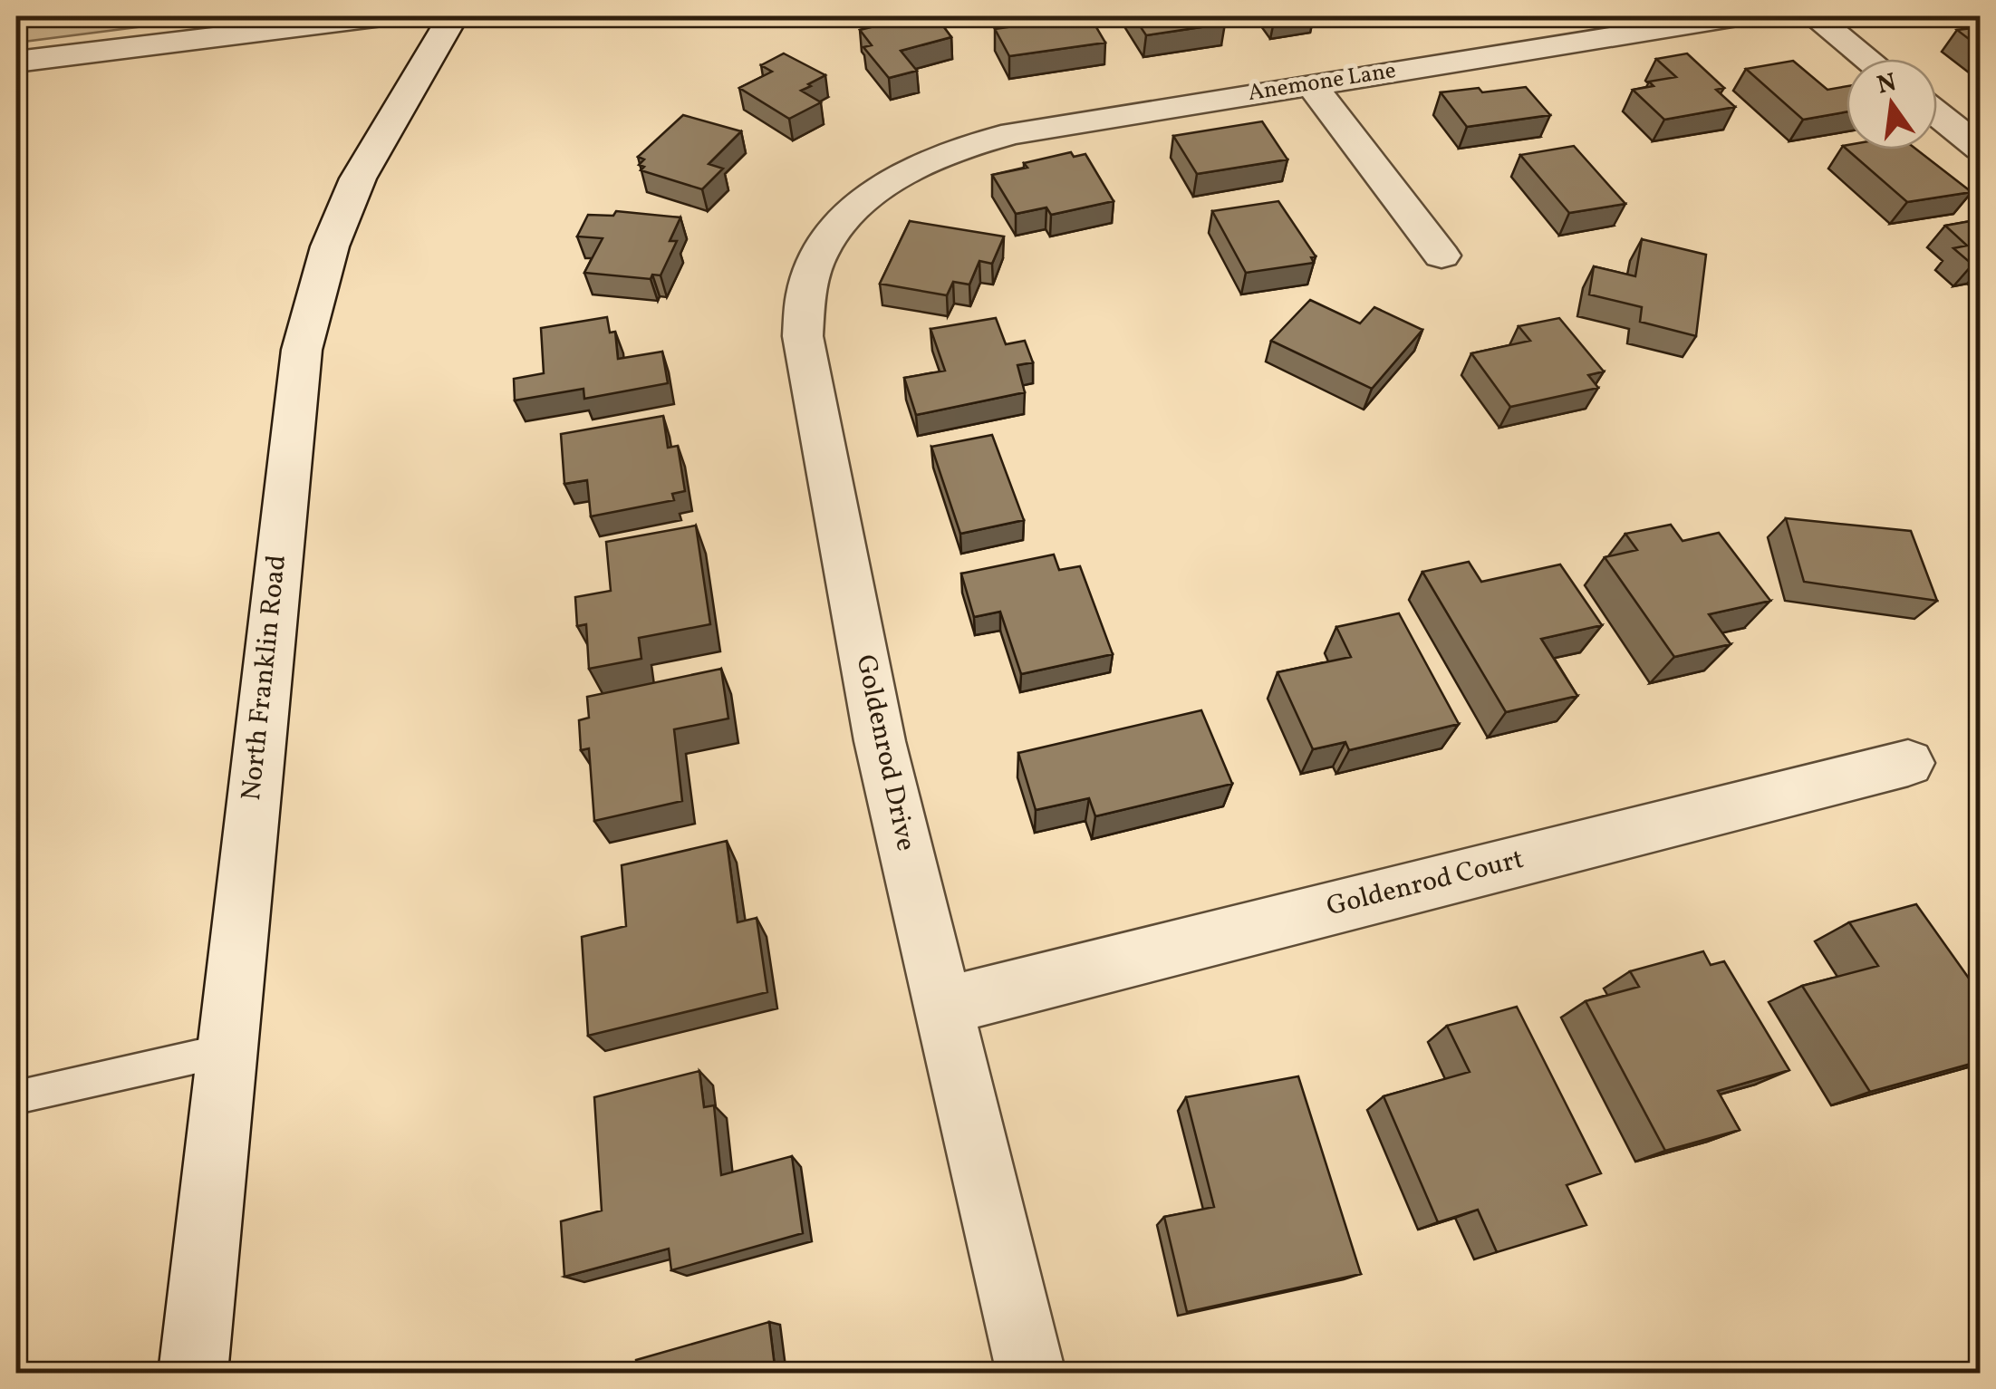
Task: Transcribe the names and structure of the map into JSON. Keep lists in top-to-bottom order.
{
  "streets": {
    "street": [
      "Anemone Lane",
      "North Franklin Road",
      "Goldenrod Drive",
      "Goldenrod Court"
    ]
  },
  "crossings": [
    ["Anemone Lane", "Goldenrod Drive"],
    ["Goldenrod Drive", "Goldenrod Court"]
  ],
  "north": "top"
}
